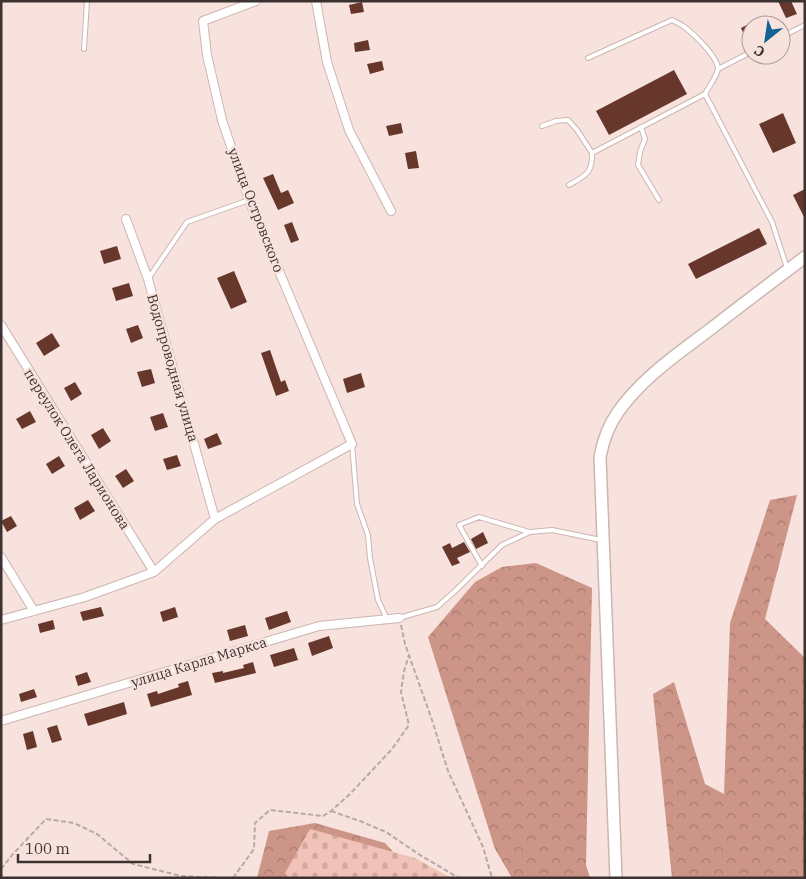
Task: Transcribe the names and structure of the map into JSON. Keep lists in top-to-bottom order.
{
  "streets": {
    "street": [
      "улица Островского",
      "Водопроводная улица",
      "переулок Олега Ларионова",
      "улица Карла Маркса"
    ]
  },
  "scale_bar": "100 m",
  "north": "bottom left"
}
